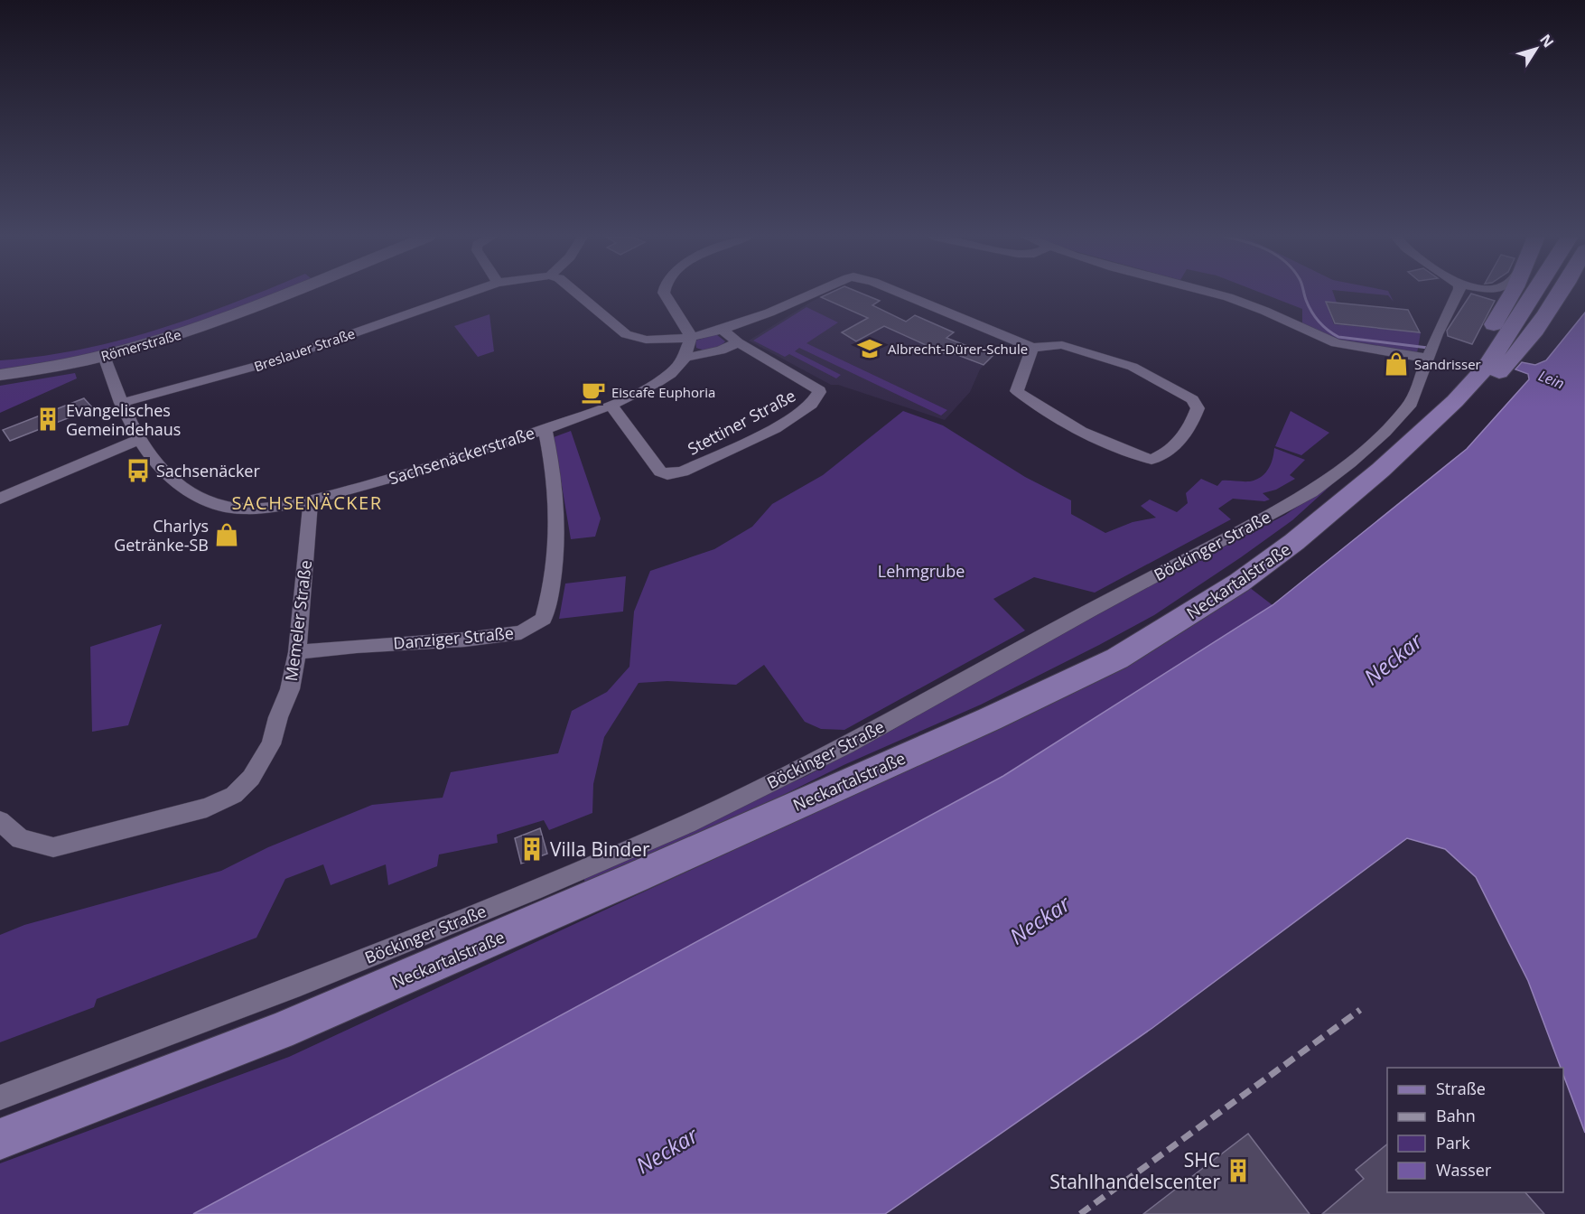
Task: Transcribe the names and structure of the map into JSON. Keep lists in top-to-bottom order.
{
  "streets": {
    "main road": ["Römerstraße", "Neckartalstraße"],
    "street": [
      "Breslauer Straße",
      "Stettiner Straße",
      "Sachsenäckerstraße",
      "Böckinger Straße",
      "Memeler Straße",
      "Danziger Straße"
    ]
  },
  "crossings": [
    ["Römerstraße", "Sachsenäckerstraße"],
    ["Breslauer Straße", "Sachsenäckerstraße"],
    ["Stettiner Straße", "Sachsenäckerstraße"],
    ["Sachsenäckerstraße", "Memeler Straße"],
    ["Sachsenäckerstraße", "Danziger Straße"],
    ["Memeler Straße", "Danziger Straße"]
  ],
  "districts": ["SACHSENÄCKER"],
  "water": ["Lein", "Neckar"],
  "parks": ["Lehmgrube"],
  "places": {
    "school or university": ["Albrecht-Dürer-Schule"],
    "shop": ["Sandrisser", "Charlys Getränke-SB"],
    "cafe": ["Eiscafe Euphoria"],
    "building": ["Evangelisches Gemeindehaus", "Villa Binder", "SHC Stahlhandelscenter"],
    "bus stop": ["Sachsenäcker"]
  },
  "legend": [
    "Straße",
    "Bahn",
    "Park",
    "Wasser"
  ],
  "north": "top right"
}
